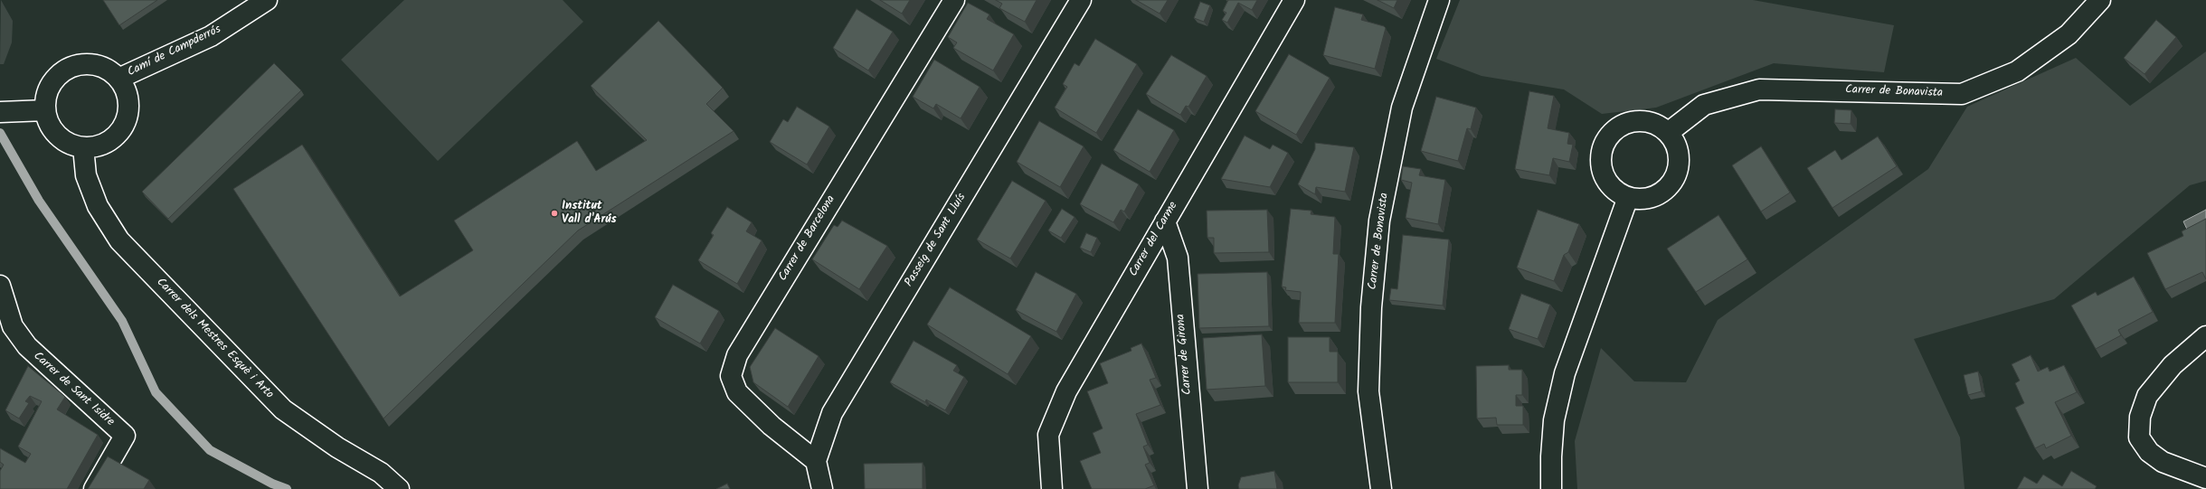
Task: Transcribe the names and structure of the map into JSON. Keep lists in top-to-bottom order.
{
  "streets": {
    "street": [
      "Camí de Campderrós",
      "Carrer de Bonavista",
      "Carrer de Barcelona",
      "Carrer del Carme",
      "Passeig de Sant Lluís",
      "Carrer dels Mestres Esquè i Arto",
      "Carrer de Girona",
      "Carrer de Sant Isidre"
    ]
  },
  "crossings": [
    ["Camí de Campderrós", "Carrer dels Mestres Esquè i Arto"],
    ["Carrer de Barcelona", "Passeig de Sant Lluís"],
    ["Carrer del Carme", "Carrer de Girona"]
  ],
  "places": ["Institut Vall d'Arús"]
}
